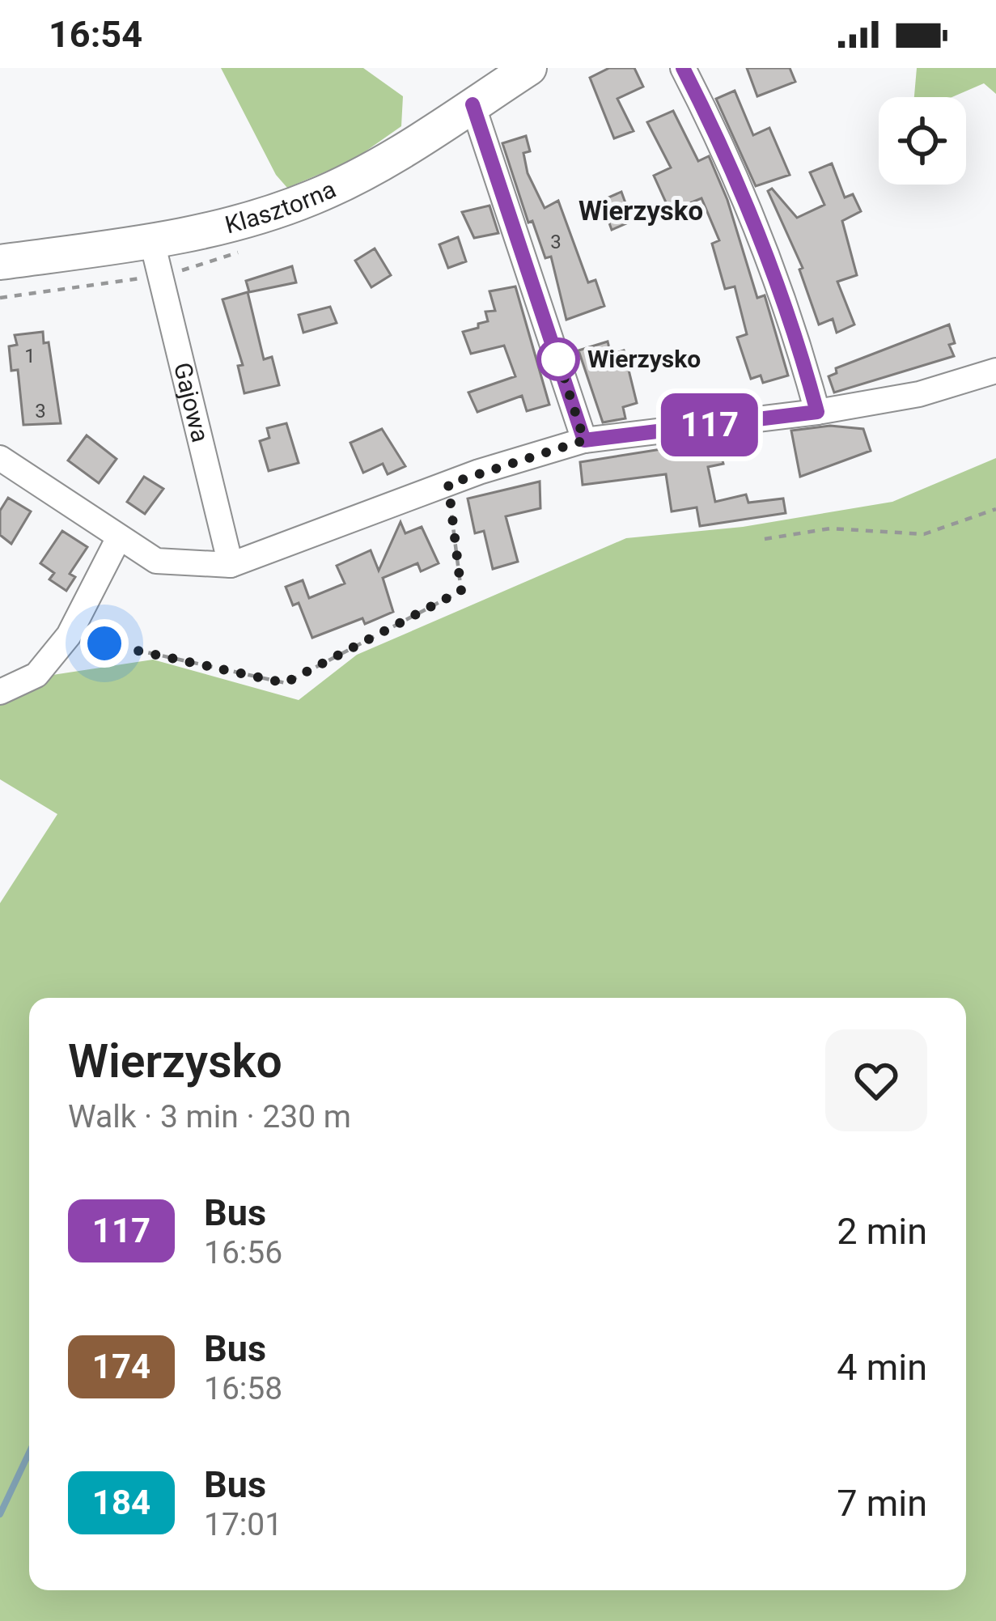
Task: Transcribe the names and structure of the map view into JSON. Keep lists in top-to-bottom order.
{
  "streets": {
    "main road": ["Klasztorna"],
    "street": ["Gajowa"]
  },
  "crossings": [
    ["Klasztorna", "Gajowa"]
  ],
  "districts": ["Wierzysko"],
  "places": ["Wierzysko"],
  "lines": ["bus line 117"],
  "house_numbers": ["3", "1", "3"],
  "page": {
    "status": "16:54",
    "on_map": "117",
    "heading": ["Wierzysko", "Walk · 3 min · 230 m"],
    "list": [
      {
        "mark": "117",
        "name": "Bus",
        "note": "16:56",
        "value": "2 min"
      },
      {
        "mark": "174",
        "name": "Bus",
        "note": "16:58",
        "value": "4 min"
      },
      {
        "mark": "184",
        "name": "Bus",
        "note": "17:01",
        "value": "7 min"
      }
    ]
  }
}
